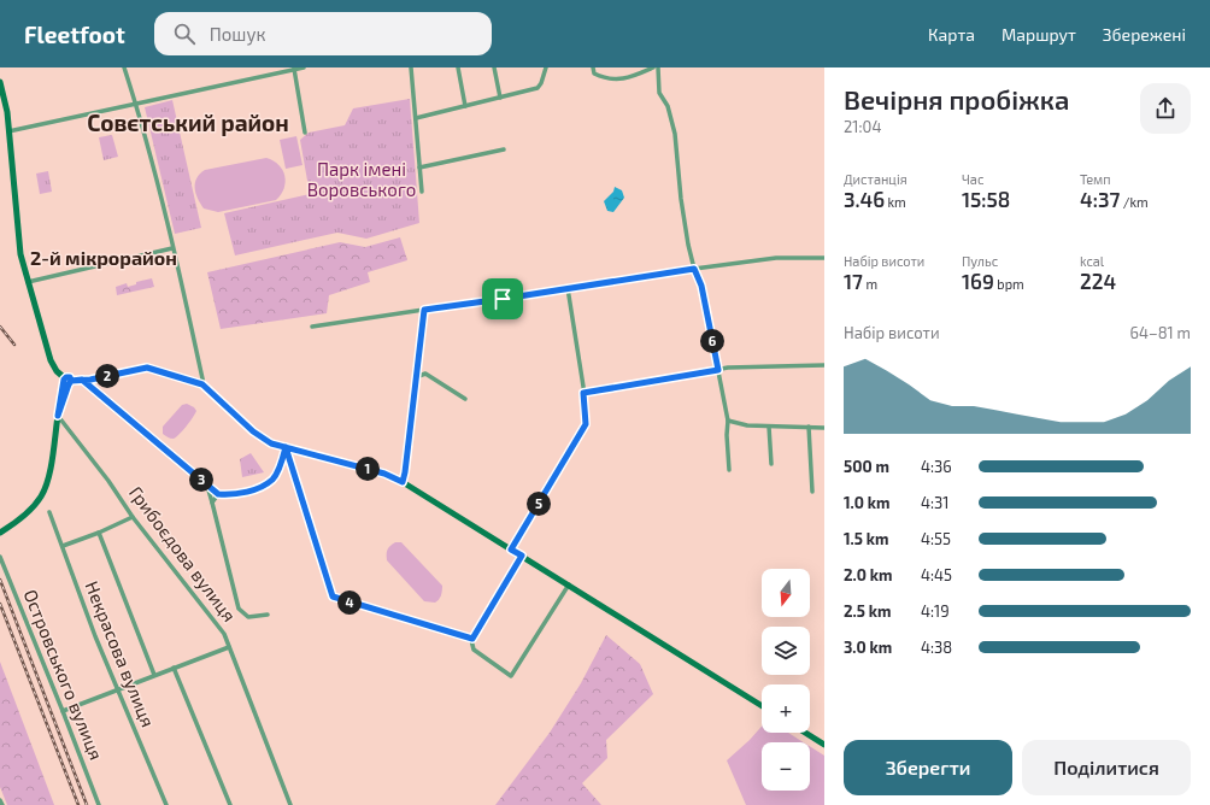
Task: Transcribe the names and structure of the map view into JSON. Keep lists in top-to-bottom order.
{
  "streets": {
    "street": ["Грибоєдова вулиця", "Некрасова вулиця", "Островського вулиця"]
  },
  "districts": ["Совєтський район", "2-й мікрорайон"],
  "parks": ["Парк імені Воровського"],
  "north": "bottom",
  "page": {
    "header": "Fleetfoot",
    "search": "Пошук",
    "nav": ["Карта", "Маршрут", "Збережені"],
    "heading": ["Вечірня пробіжка", "21:04"],
    "stats": [
      ["Дистанція", "3.46 km"],
      ["Час", "15:58"],
      ["Темп", "4:37 /km"],
      ["Набір висоти", "17 m"],
      ["Пульс", "169 bpm"],
      ["kcal", "224"]
    ],
    "chart": ["Набір висоти", "64–81 m"],
    "pins": [
      "6",
      "2",
      "1",
      "3",
      "5",
      "4"
    ],
    "list": [
      {
        "name": "500 m",
        "note": "4:36"
      },
      {
        "name": "1.0 km",
        "note": "4:31"
      },
      {
        "name": "1.5 km",
        "note": "4:55"
      },
      {
        "name": "2.0 km",
        "note": "4:45"
      },
      {
        "name": "2.5 km",
        "note": "4:19"
      },
      {
        "name": "3.0 km",
        "note": "4:38"
      }
    ],
    "map_buttons": ["+", "−"],
    "buttons": ["Зберегти", "Поділитися"]
  }
}
